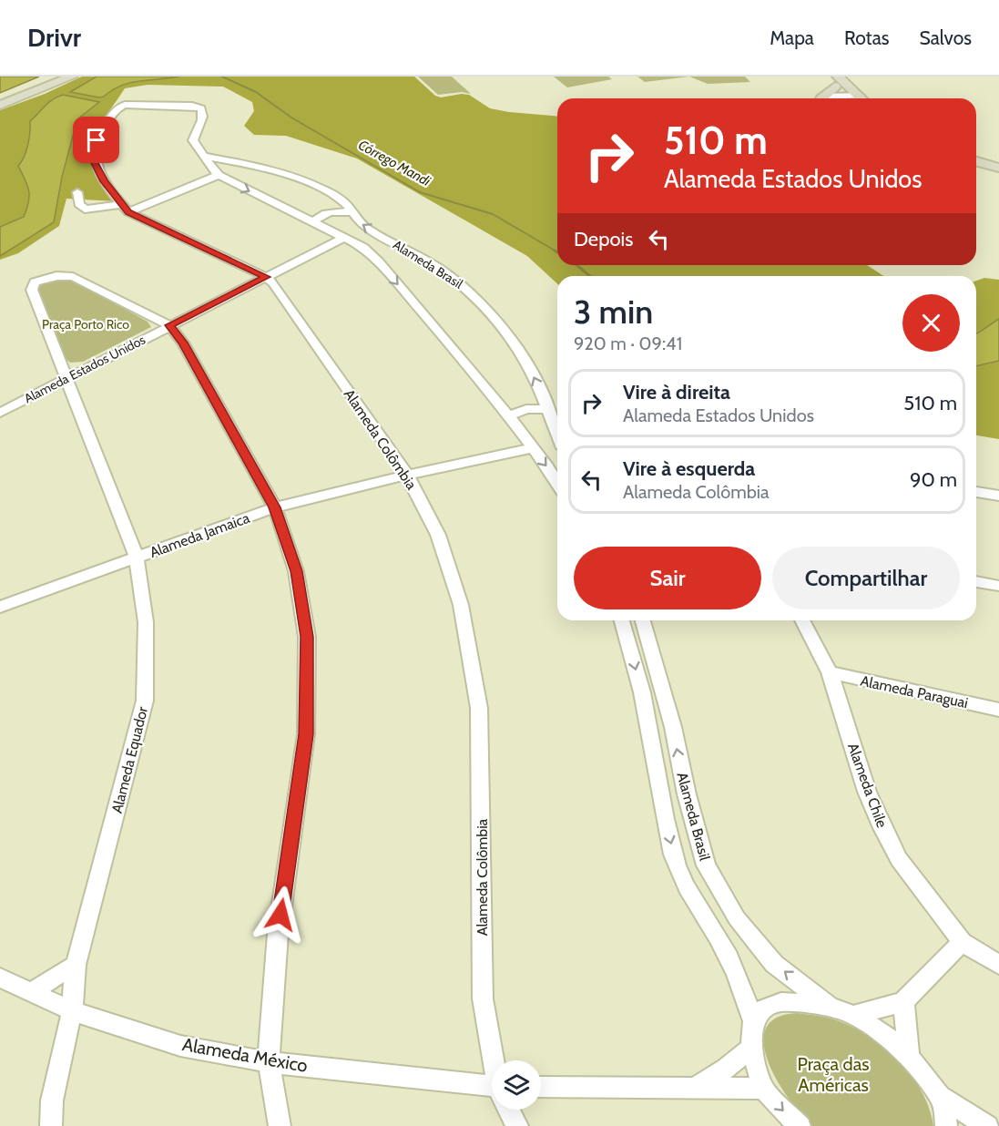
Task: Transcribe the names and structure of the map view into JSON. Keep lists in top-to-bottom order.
{
  "streets": {
    "street": [
      "Alameda Brasil",
      "Alameda Estados Unidos",
      "Alameda Colômbia",
      "Alameda Jamaica",
      "Alameda Paraguai",
      "Alameda Equador",
      "Alameda Chile",
      "Alameda México"
    ]
  },
  "crossings": [
    ["Alameda Brasil", "Alameda Estados Unidos"],
    ["Alameda Brasil", "Alameda Colômbia"],
    ["Alameda Brasil", "Alameda Jamaica"],
    ["Alameda Estados Unidos", "Alameda Colômbia"],
    ["Alameda Estados Unidos", "Alameda Equador"],
    ["Alameda Colômbia", "Alameda Jamaica"],
    ["Alameda Jamaica", "Alameda Equador"],
    ["Alameda Paraguai", "Alameda Chile"],
    ["Alameda Equador", "Alameda México"]
  ],
  "water": ["Córrego Mandi"],
  "parks": ["Praça Porto Rico", "Praça das Américas"],
  "page": {
    "header": "Drivr",
    "nav": ["Mapa", "Rotas", "Salvos"],
    "turn": ["510 m", "Alameda Estados Unidos"],
    "then": "Depois",
    "heading": ["3 min", "920 m · 09:41"],
    "list": [
      {
        "name": "Vire à direita",
        "note": "Alameda Estados Unidos",
        "value": "510 m"
      },
      {
        "name": "Vire à esquerda",
        "note": "Alameda Colômbia",
        "value": "90 m"
      }
    ],
    "buttons": ["Sair", "Compartilhar"]
  }
}
